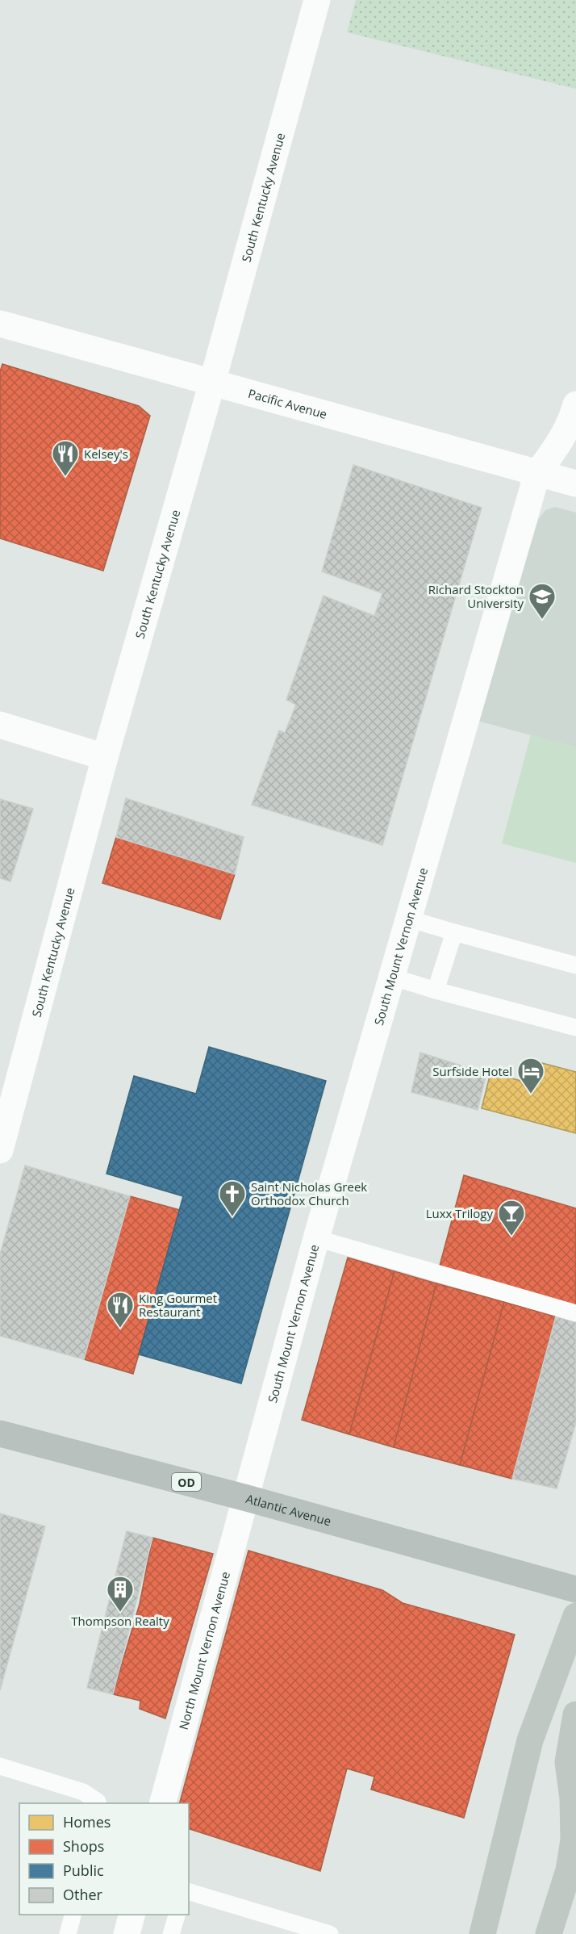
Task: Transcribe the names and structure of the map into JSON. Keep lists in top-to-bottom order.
{
  "streets": {
    "highway": ["OD", "Atlantic Avenue"],
    "street": [
      "South Kentucky Avenue",
      "Pacific Avenue",
      "South Mount Vernon Avenue",
      "North Mount Vernon Avenue"
    ]
  },
  "crossings": [
    ["South Kentucky Avenue", "Pacific Avenue"],
    ["Pacific Avenue", "South Mount Vernon Avenue"],
    ["South Mount Vernon Avenue", "Atlantic Avenue"],
    ["South Mount Vernon Avenue", "North Mount Vernon Avenue"],
    ["Atlantic Avenue", "North Mount Vernon Avenue"]
  ],
  "places": {
    "restaurant": ["Kelsey's", "King Gourmet Restaurant"],
    "school or university": ["Richard Stockton University"],
    "hotel": ["Surfside Hotel"],
    "church": ["Saint Nicholas Greek Orthodox Church"],
    "bar": ["Luxx Trilogy"],
    "building": ["Thompson Realty"]
  },
  "legend": [
    "Homes",
    "Shops",
    "Public",
    "Other"
  ]
}
